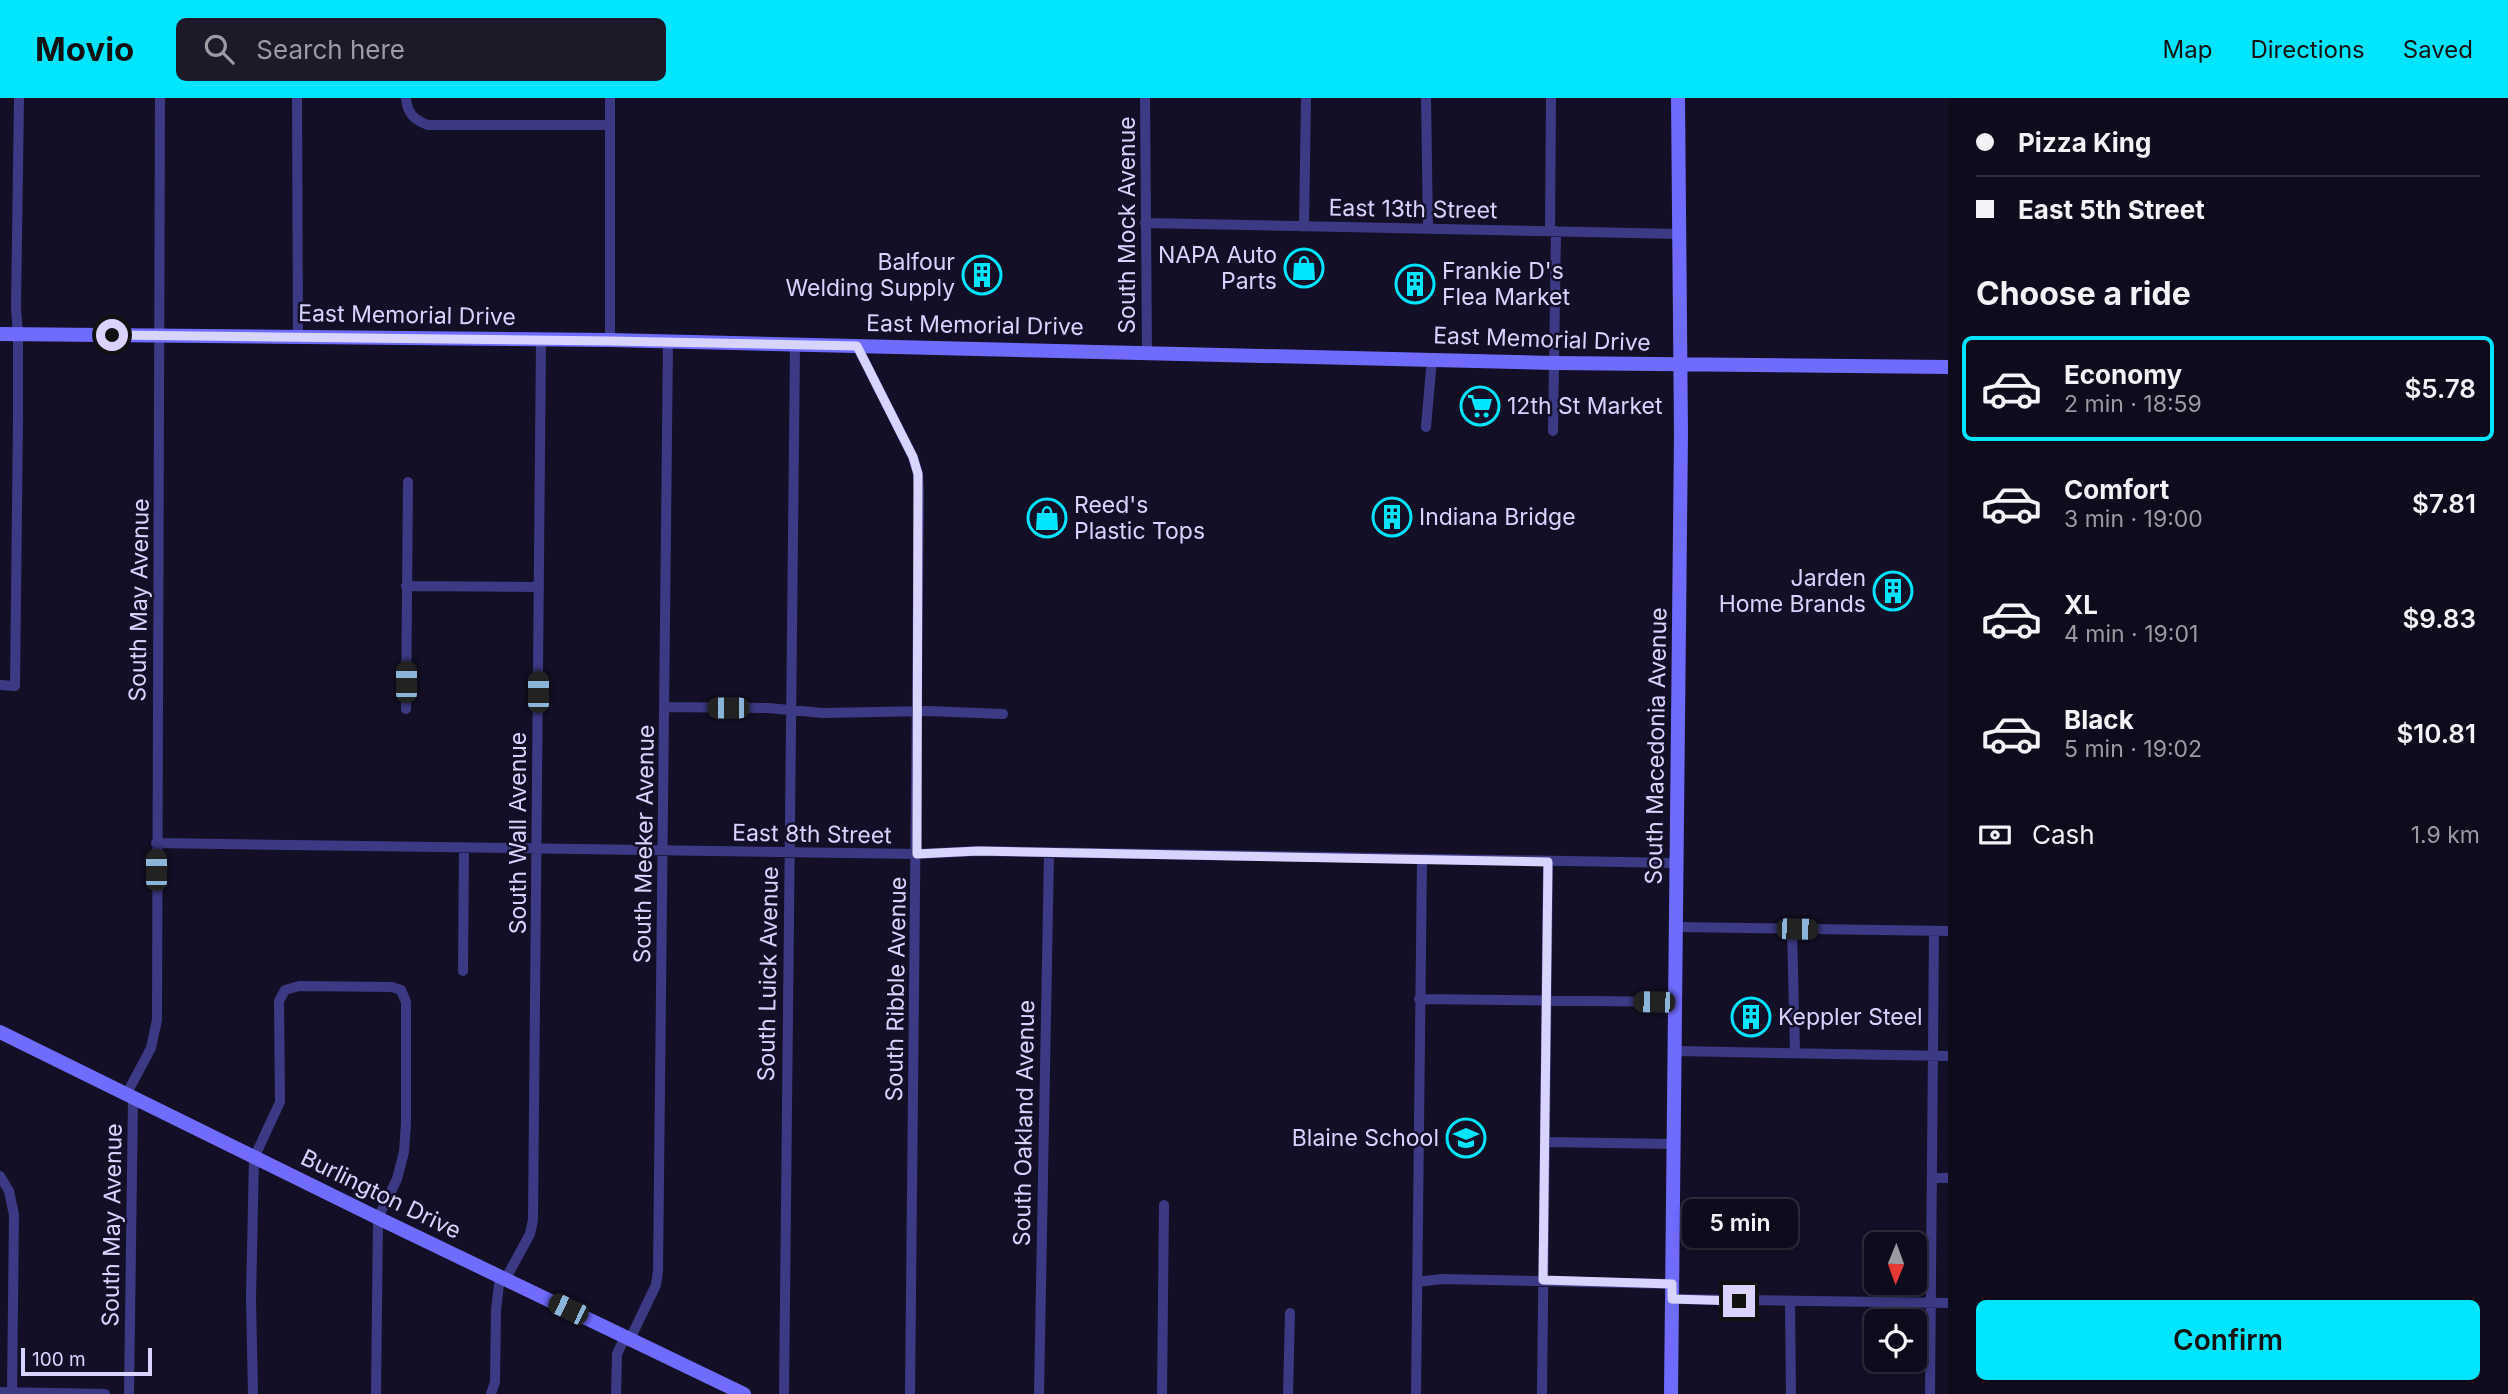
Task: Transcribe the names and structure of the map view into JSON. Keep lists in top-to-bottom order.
{
  "streets": {
    "street": [
      "East 13th Street",
      "South Mock Avenue",
      "East Memorial Drive",
      "South May Avenue",
      "South Macedonia Avenue",
      "South Wall Avenue",
      "East 8th Street",
      "South Meeker Avenue",
      "South Luick Avenue",
      "South Ribble Avenue",
      "South Oakland Avenue",
      "Burlington Drive"
    ]
  },
  "crossings": [
    ["East 13th Street", "South Mock Avenue"],
    ["East 13th Street", "South Macedonia Avenue"],
    ["South Mock Avenue", "East Memorial Drive"],
    ["East Memorial Drive", "South May Avenue"],
    ["East Memorial Drive", "South Macedonia Avenue"],
    ["East Memorial Drive", "South Wall Avenue"],
    ["East Memorial Drive", "South Meeker Avenue"],
    ["East Memorial Drive", "South Luick Avenue"],
    ["East Memorial Drive", "South Ribble Avenue"],
    ["South May Avenue", "East 8th Street"],
    ["South May Avenue", "Burlington Drive"],
    ["South Macedonia Avenue", "East 8th Street"],
    ["South Wall Avenue", "East 8th Street"],
    ["South Wall Avenue", "Burlington Drive"],
    ["East 8th Street", "South Meeker Avenue"],
    ["East 8th Street", "South Luick Avenue"],
    ["East 8th Street", "South Ribble Avenue"],
    ["East 8th Street", "South Oakland Avenue"],
    ["South Meeker Avenue", "Burlington Drive"]
  ],
  "places": {
    "shop": ["NAPA Auto Parts", "Reed's Plastic Tops"],
    "building": [
      "Balfour Welding Supply",
      "Frankie D's Flea Market",
      "Indiana Bridge",
      "Jarden Home Brands",
      "Keppler Steel"
    ],
    "supermarket": ["12th St Market"],
    "school or university": ["Blaine School"]
  },
  "scale_bar": "100 m",
  "north": "bottom",
  "page": {
    "header": "Movio",
    "search": "Search here",
    "nav": ["Map", "Directions", "Saved"],
    "banner": ["Pizza King", "East 5th Street"],
    "heading": "Choose a ride",
    "list": [
      {
        "name": "Economy",
        "note": "2 min · 18:59",
        "value": "$5.78"
      },
      {
        "name": "Comfort",
        "note": "3 min · 19:00",
        "value": "$7.81"
      },
      {
        "name": "XL",
        "note": "4 min · 19:01",
        "value": "$9.83"
      },
      {
        "name": "Black",
        "note": "5 min · 19:02",
        "value": "$10.81"
      }
    ],
    "pay": ["Cash", "1.9 km"],
    "bubble": "5 min",
    "buttons": "Confirm",
    "scale": "100 m"
  }
}
